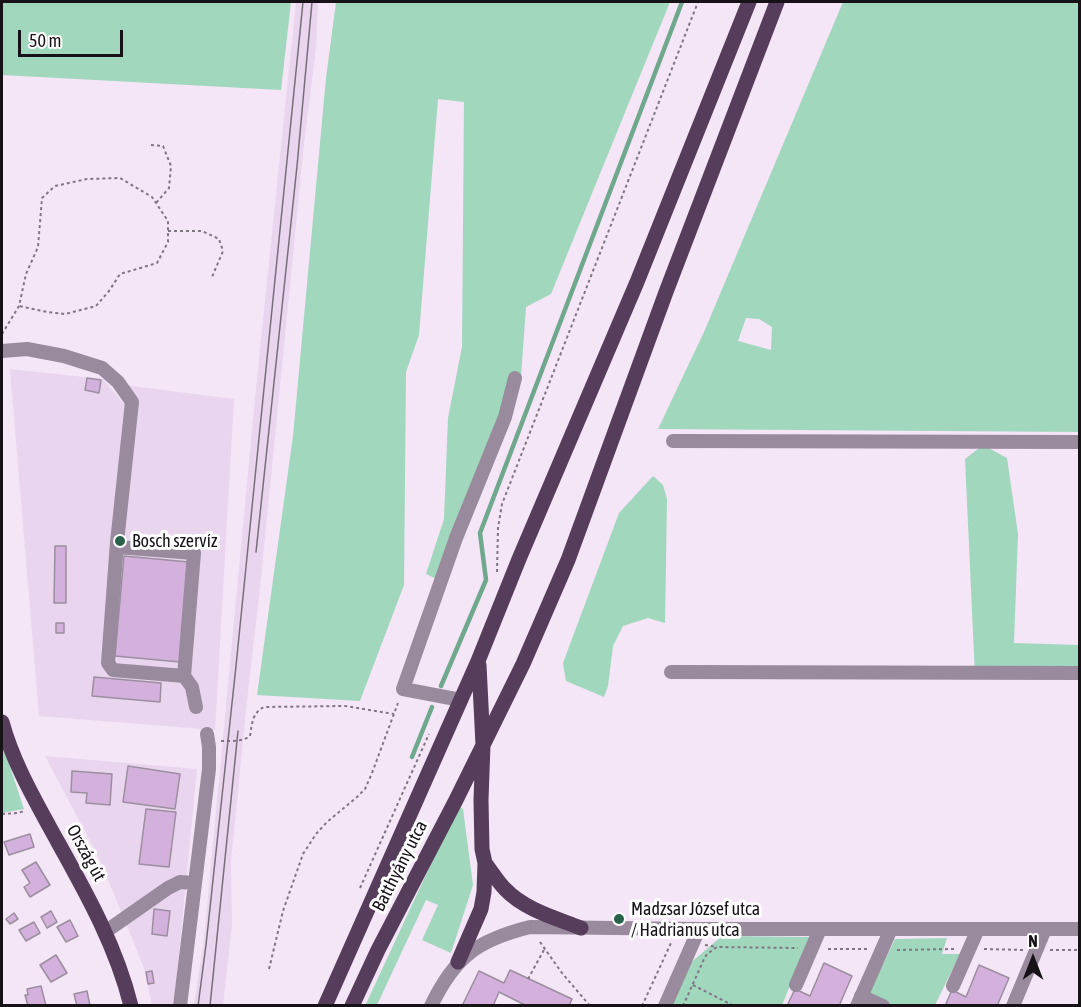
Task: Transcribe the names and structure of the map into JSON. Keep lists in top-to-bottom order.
{
  "streets": {
    "main road": ["Ország út", "Batthyány utca"]
  },
  "places": ["Bosch szervíz", "Madzsar József utca / Hadrianus utca"],
  "scale_bar": "50 m",
  "north": "top"
}
